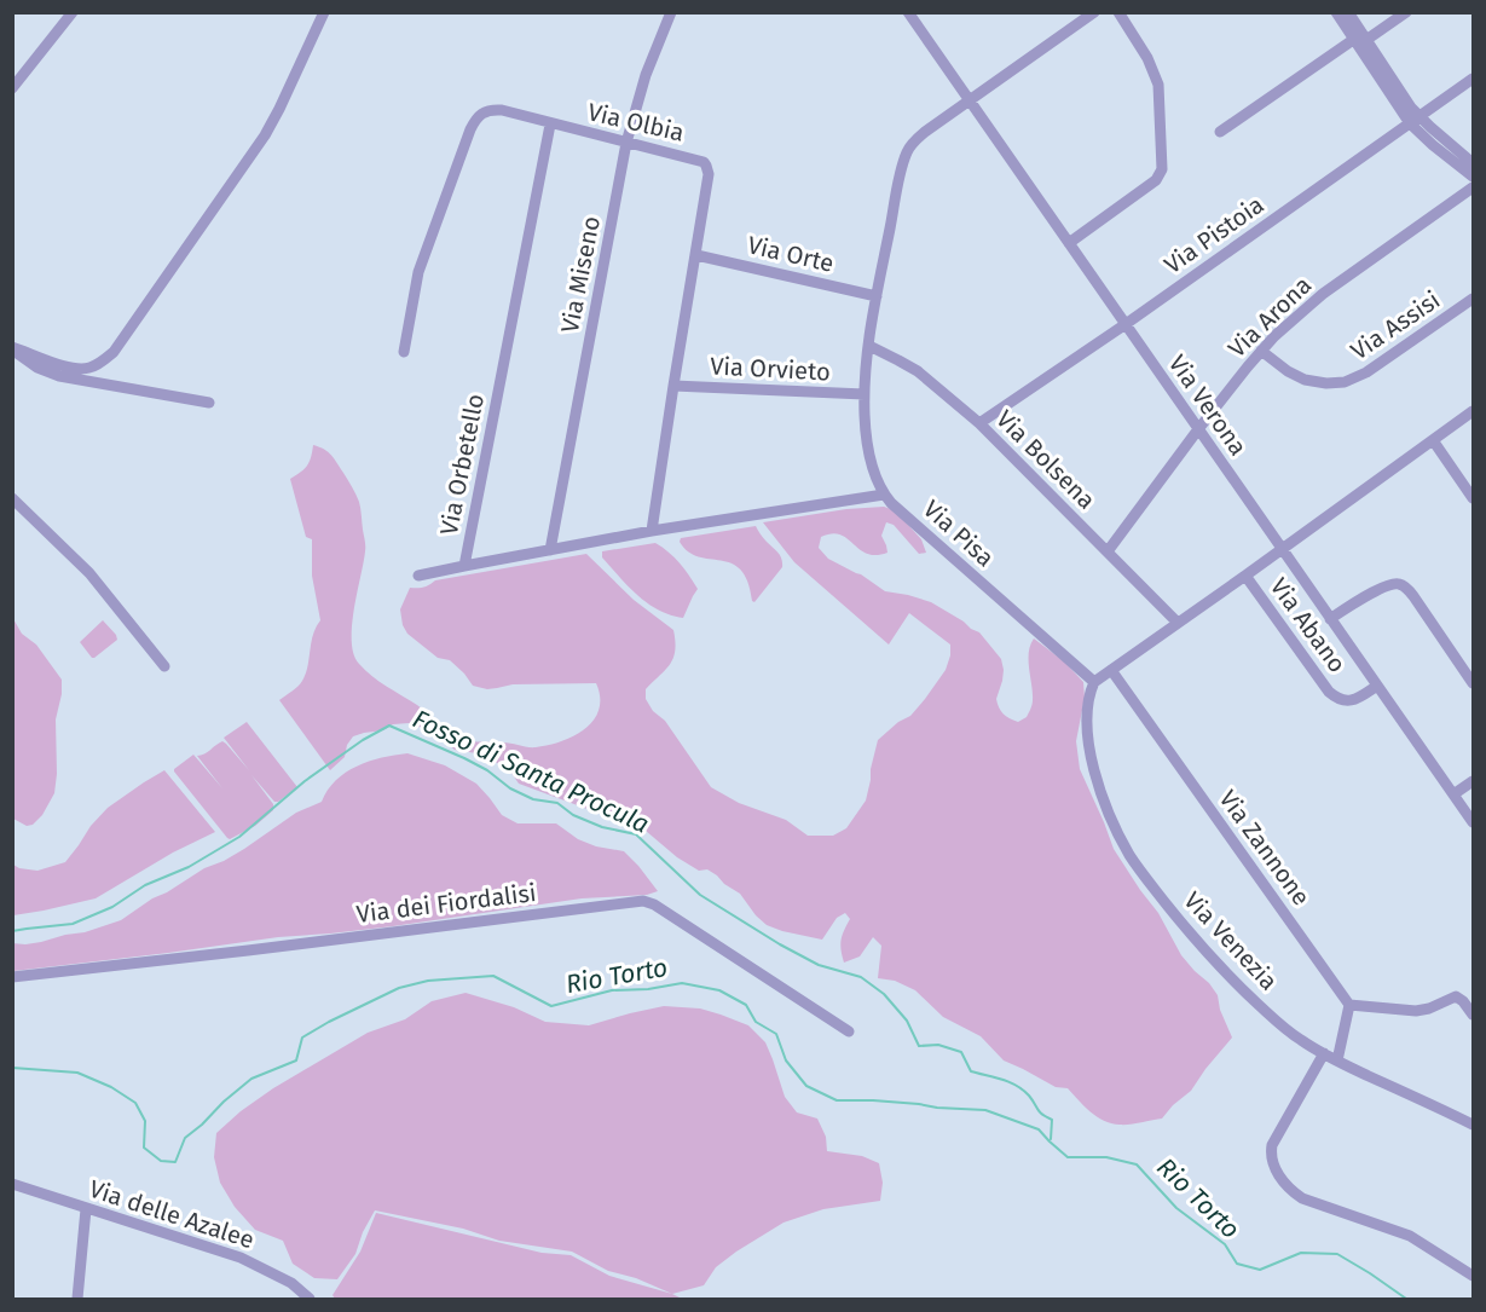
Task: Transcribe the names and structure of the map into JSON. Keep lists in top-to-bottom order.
{
  "streets": {
    "street": [
      "Via Olbia",
      "Via Pistoia",
      "Via Orte",
      "Via Miseno",
      "Via Arona",
      "Via Assisi",
      "Via Orvieto",
      "Via Verona",
      "Via Bolsena",
      "Via Orbetello",
      "Via Pisa",
      "Via Abano",
      "Via Zannone",
      "Via dei Fiordalisi",
      "Via Venezia",
      "Via delle Azalee"
    ]
  },
  "crossings": [
    ["Via Olbia", "Via Orte"],
    ["Via Olbia", "Via Miseno"],
    ["Via Olbia", "Via Orvieto"],
    ["Via Olbia", "Via Orbetello"],
    ["Via Pistoia", "Via Verona"],
    ["Via Pistoia", "Via Bolsena"],
    ["Via Orte", "Via Pisa"],
    ["Via Miseno", "Via Orbetello"],
    ["Via Arona", "Via Assisi"],
    ["Via Arona", "Via Verona"],
    ["Via Arona", "Via Bolsena"],
    ["Via Orvieto", "Via Pisa"],
    ["Via Verona", "Via Pisa"],
    ["Via Verona", "Via Abano"],
    ["Via Bolsena", "Via Pisa"],
    ["Via Orbetello", "Via Pisa"],
    ["Via Pisa", "Via Venezia"]
  ],
  "water": ["Fosso di Santa Procula", "Rio Torto"]
}
